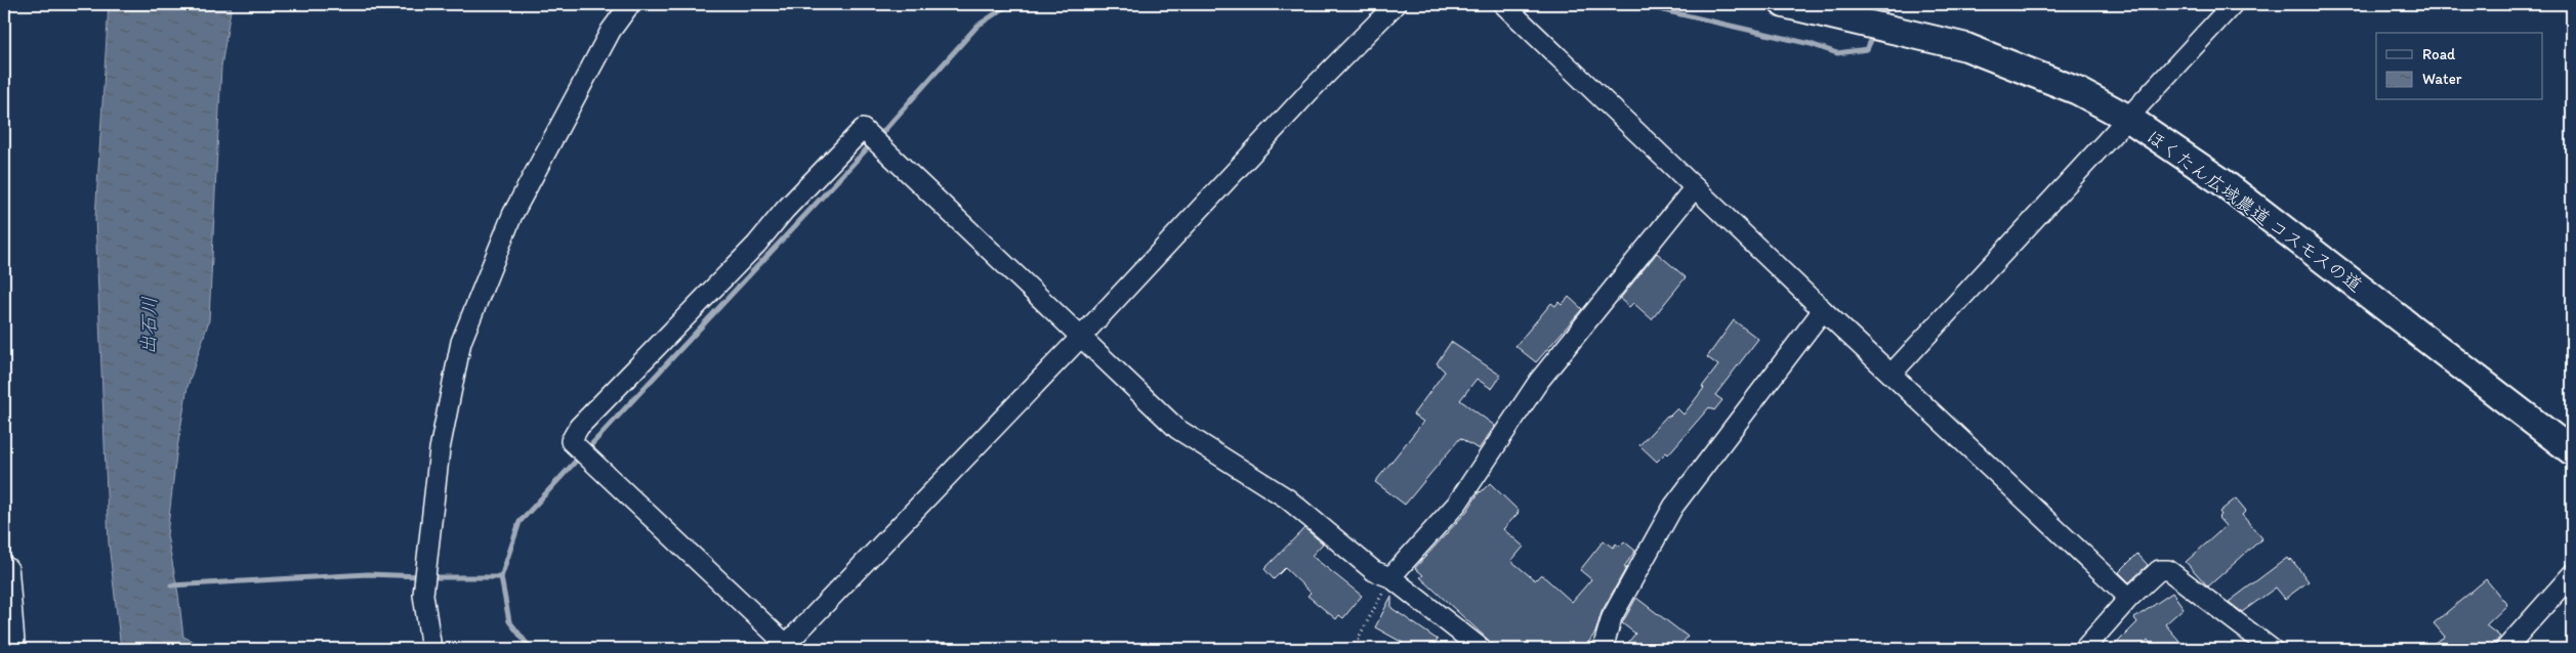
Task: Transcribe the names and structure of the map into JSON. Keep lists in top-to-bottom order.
{
  "streets": {
    "street": ["ほくたん広域農道 コスモスの道"]
  },
  "water": ["出石川"],
  "legend": ["Road", "Water"]
}
